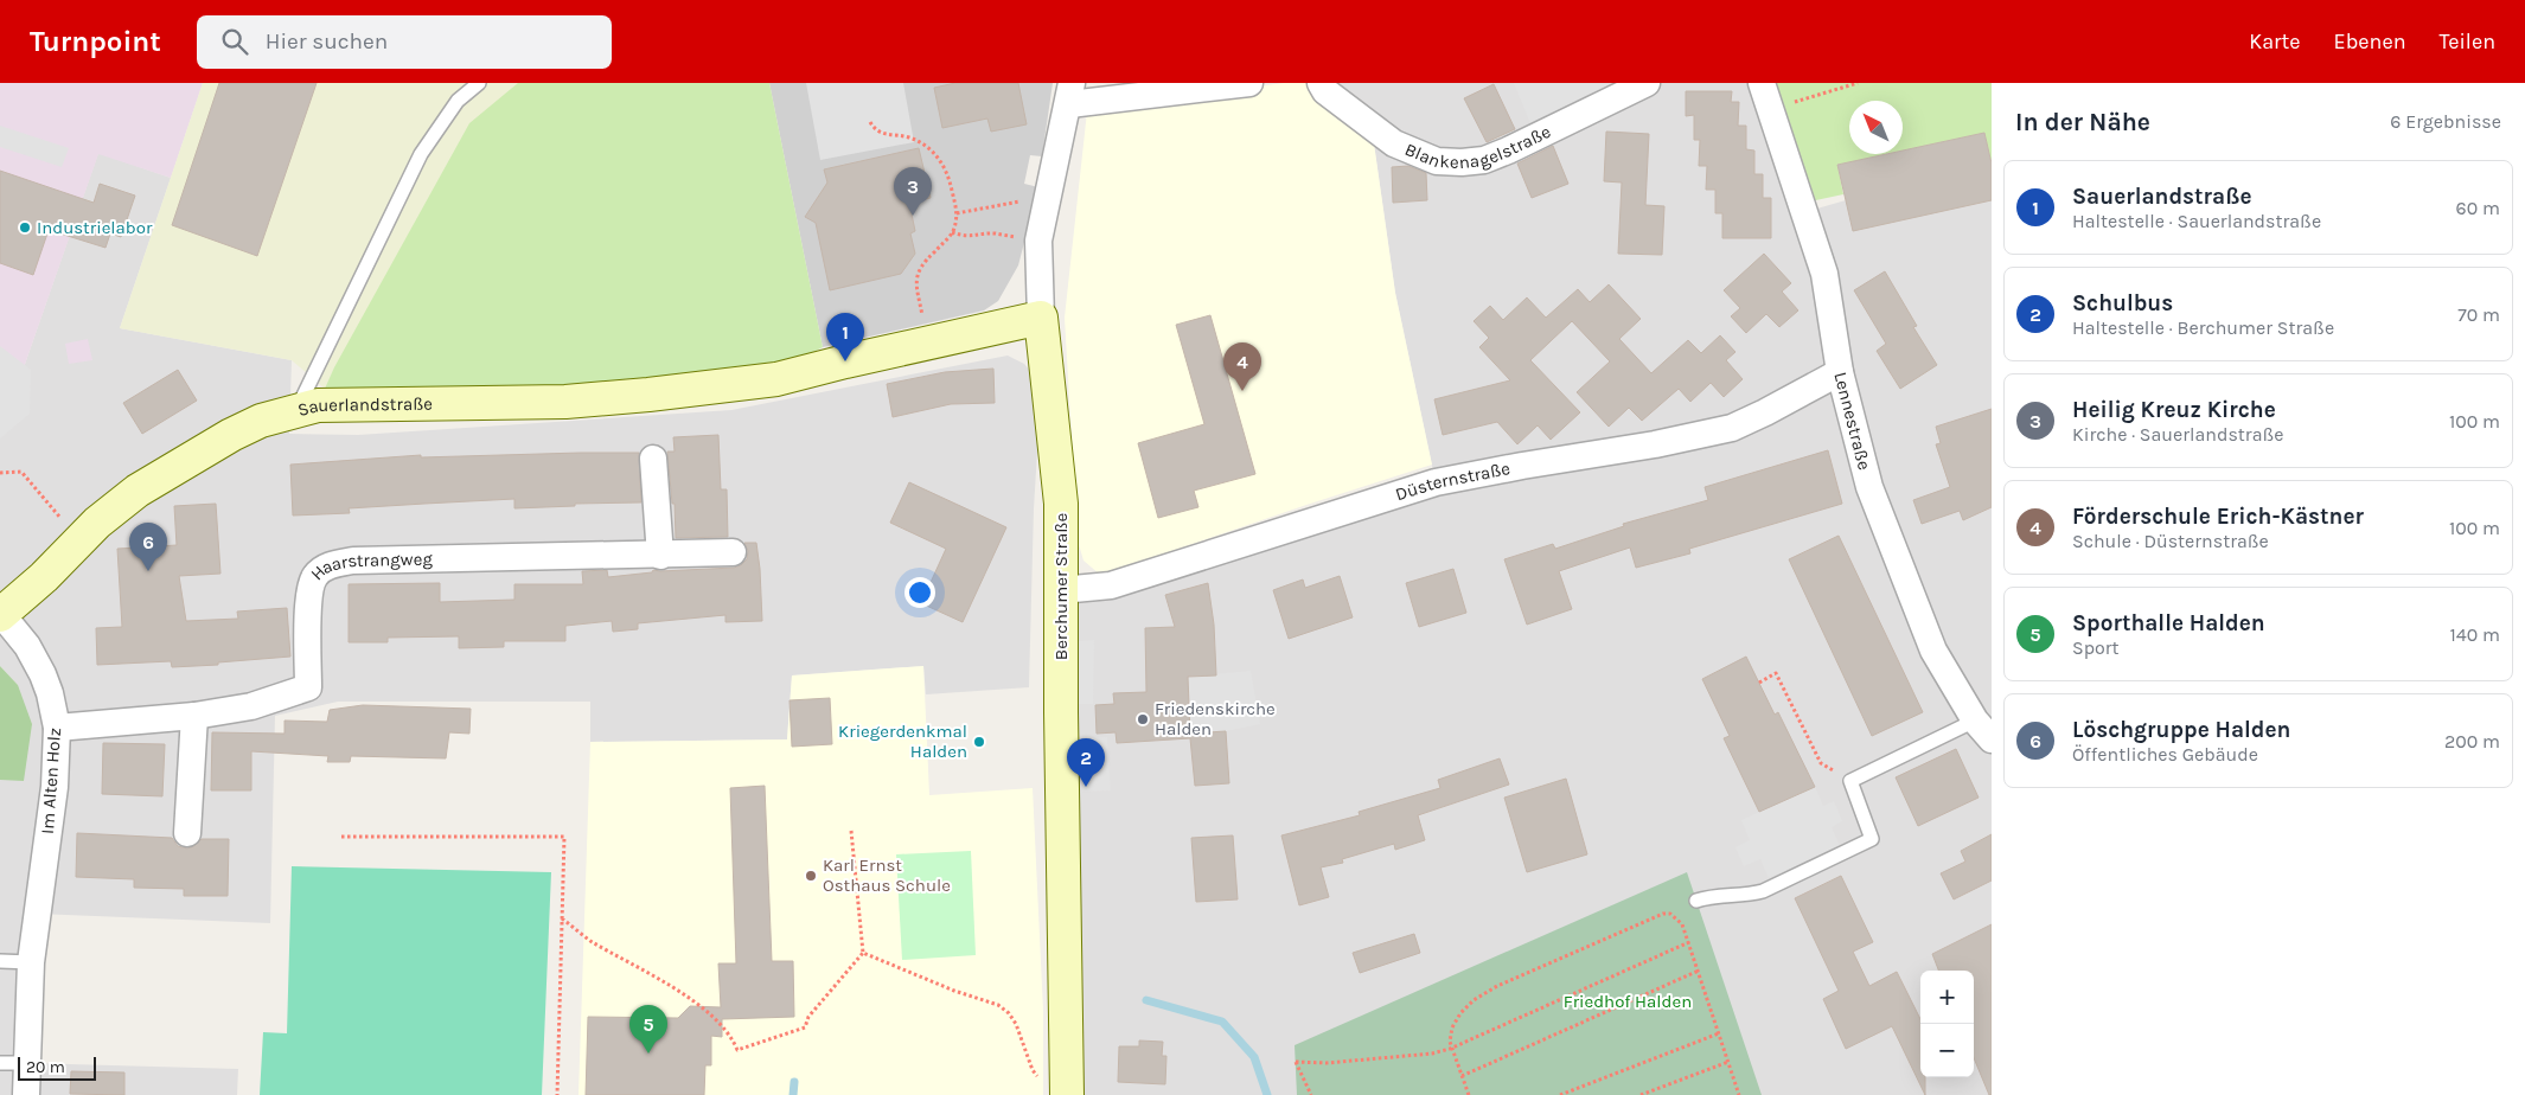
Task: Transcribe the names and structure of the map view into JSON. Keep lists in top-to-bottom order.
{
  "streets": {
    "main road": ["Sauerlandstraße", "Berchumer Straße"],
    "street": [
      "Blankenagelstraße",
      "Lennestraße",
      "Düsternstraße",
      "Haarstrangweg",
      "Im Alten Holz"
    ]
  },
  "crossings": [
    ["Sauerlandstraße", "Berchumer Straße"],
    ["Sauerlandstraße", "Im Alten Holz"],
    ["Lennestraße", "Düsternstraße"],
    ["Düsternstraße", "Berchumer Straße"],
    ["Haarstrangweg", "Im Alten Holz"]
  ],
  "parks": ["Friedhof Halden"],
  "places": [
    "Industrielabor",
    "Friedenskirche Halden",
    "Kriegerdenkmal Halden",
    "Karl Ernst Osthaus Schule"
  ],
  "scale_bar": "20 m",
  "north": "top left",
  "page": {
    "header": "Turnpoint",
    "search": "Hier suchen",
    "nav": ["Karte", "Ebenen", "Teilen"],
    "heading": ["In der Nähe", "6 Ergebnisse"],
    "list": [
      {
        "mark": "1",
        "name": "Sauerlandstraße",
        "note": "Haltestelle · Sauerlandstraße",
        "value": "60 m"
      },
      {
        "mark": "2",
        "name": "Schulbus",
        "note": "Haltestelle · Berchumer Straße",
        "value": "70 m"
      },
      {
        "mark": "3",
        "name": "Heilig Kreuz Kirche",
        "note": "Kirche · Sauerlandstraße",
        "value": "100 m"
      },
      {
        "mark": "4",
        "name": "Förderschule Erich-Kästner",
        "note": "Schule · Düsternstraße",
        "value": "100 m"
      },
      {
        "mark": "5",
        "name": "Sporthalle Halden",
        "note": "Sport",
        "value": "140 m"
      },
      {
        "mark": "6",
        "name": "Löschgruppe Halden",
        "note": "Öffentliches Gebäude",
        "value": "200 m"
      }
    ],
    "pins": [
      "3",
      "1",
      "4",
      "6",
      "2",
      "5"
    ],
    "map_buttons": ["+", "−"],
    "scale": "20 m"
  }
}
